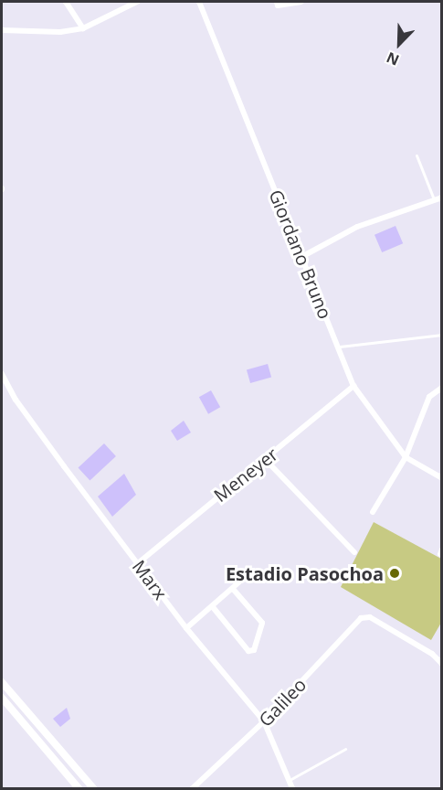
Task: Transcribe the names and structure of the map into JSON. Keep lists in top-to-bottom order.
{
  "streets": {
    "street": [
      "Giordano Bruno",
      "Meneyer",
      "Marx",
      "Galileo"
    ]
  },
  "crossings": [
    ["Giordano Bruno", "Meneyer"],
    ["Meneyer", "Marx"],
    ["Marx", "Galileo"]
  ],
  "places": ["Estadio Pasochoa"],
  "north": "bottom left"
}
